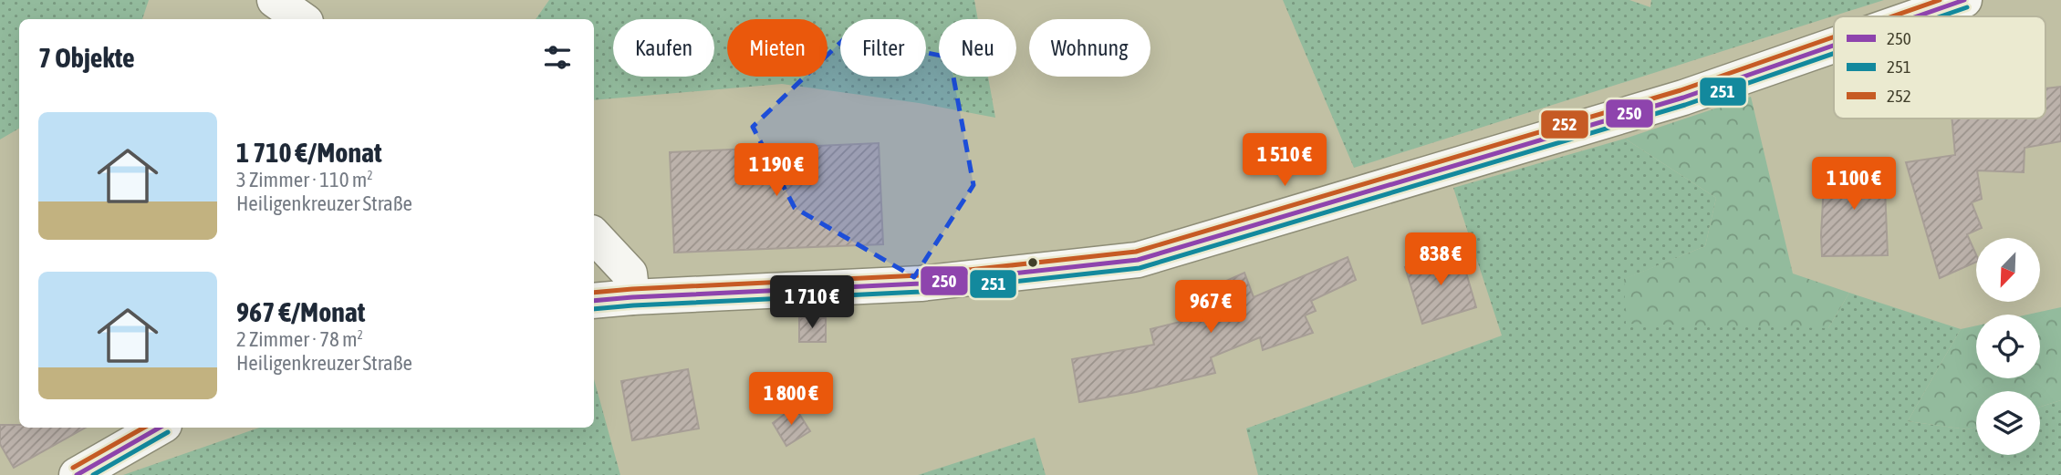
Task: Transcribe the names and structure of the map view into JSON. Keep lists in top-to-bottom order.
{
  "lines": ["transit line 250", "transit line 252", "transit line 251"],
  "legend": ["250", "251", "252"],
  "north": "bottom left",
  "page": {
    "chip": [
      "Kaufen",
      "Mieten",
      "Filter",
      "Neu",
      "Wohnung"
    ],
    "heading": "7 Objekte",
    "list": [
      {
        "name": "1 710 €/Monat",
        "note": "3 Zimmer · 110 m² · Heiligenkreuzer Straße"
      },
      {
        "name": "967 €/Monat",
        "note": "2 Zimmer · 78 m² · Heiligenkreuzer Straße"
      }
    ],
    "price": [
      "1 510 €",
      "1 190 €",
      "1 100 €",
      "838 €",
      "1 710 €",
      "967 €",
      "1 800 €"
    ]
  }
}
